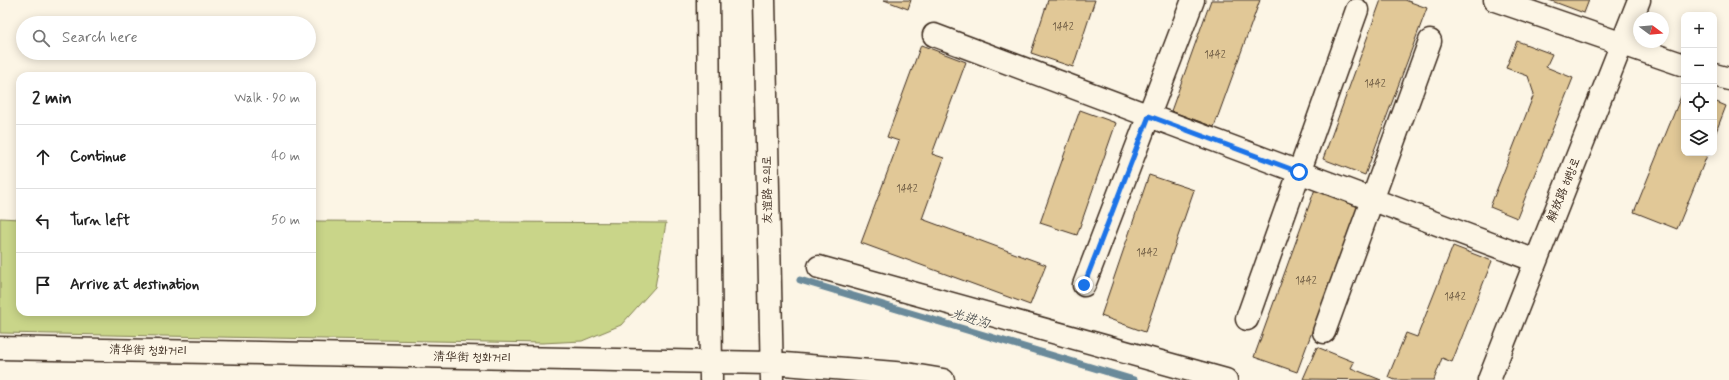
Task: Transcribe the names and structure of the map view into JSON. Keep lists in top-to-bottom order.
{
  "streets": {
    "main road": ["友谊路 우의로", "解放路 해방로", "清华街 청화거리"]
  },
  "crossings": [
    ["友谊路 우의로", "清华街 청화거리"]
  ],
  "water": ["光进沟"],
  "house_numbers": [
    "1442",
    "1442",
    "1442",
    "1442",
    "1442",
    "1442",
    "1442"
  ],
  "north": "right",
  "page": {
    "map_buttons": ["+", "−"],
    "search": "Search here",
    "heading": ["2 min", "Walk · 90 m"],
    "list": [
      ["Continue", "40 m"],
      ["Turn left", "50 m"],
      "Arrive at destination"
    ]
  }
}
